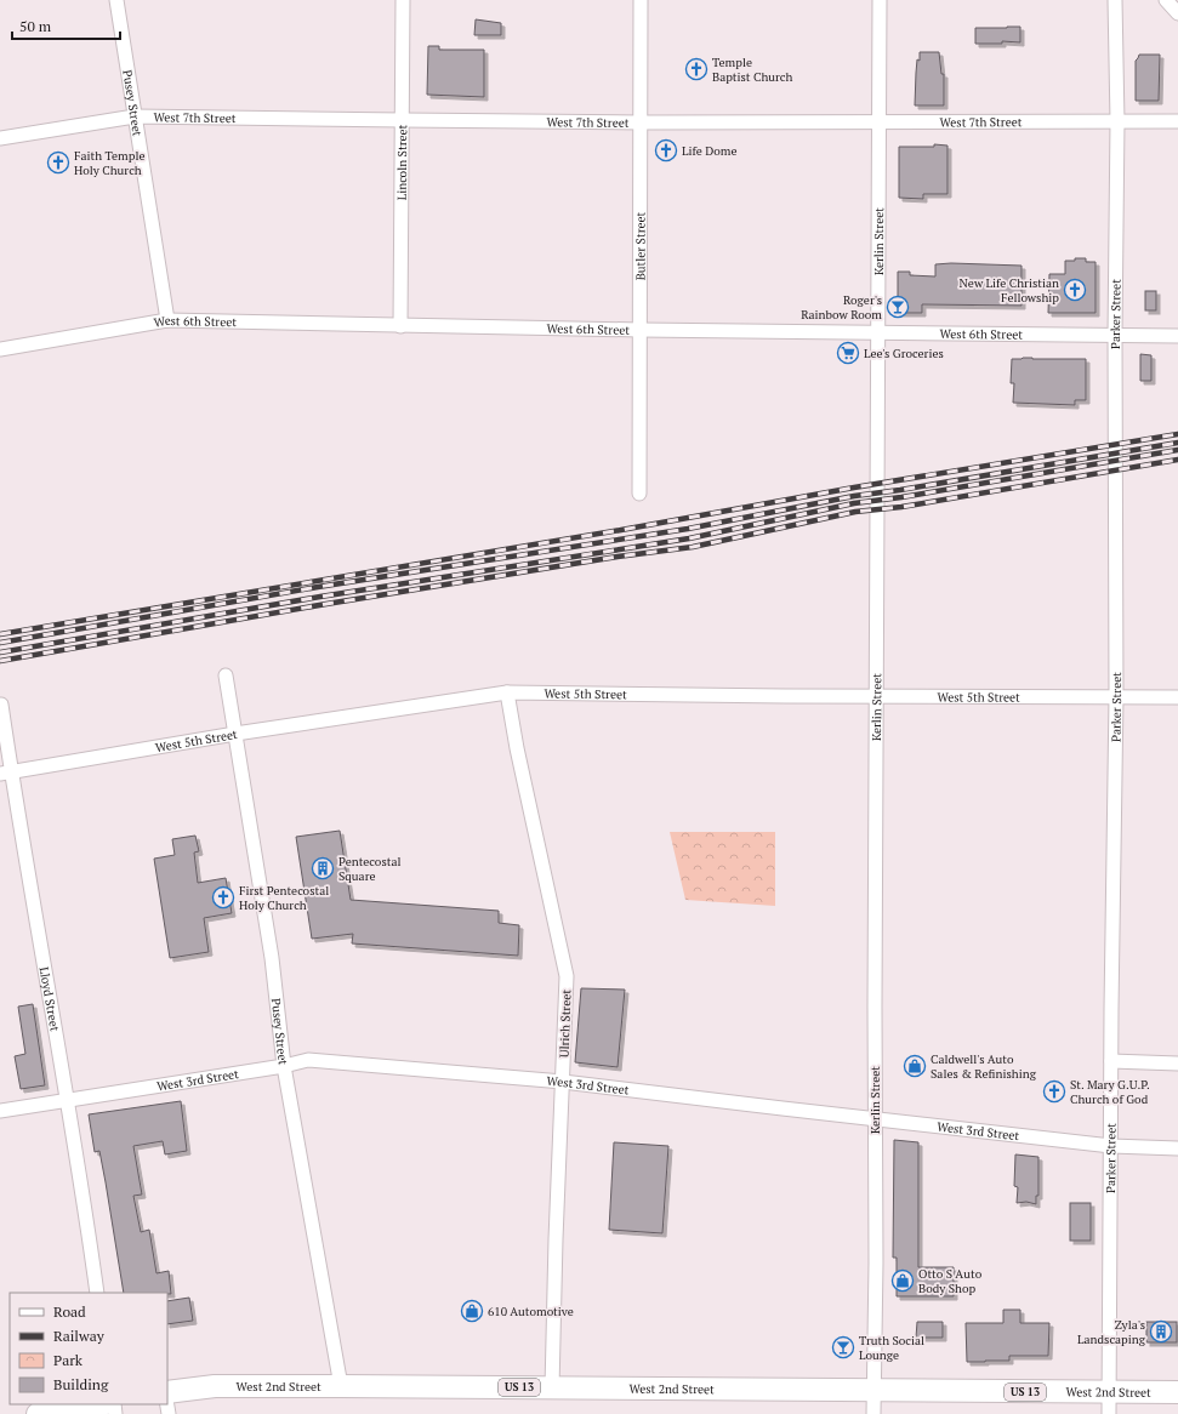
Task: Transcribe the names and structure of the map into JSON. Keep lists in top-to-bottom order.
{
  "streets": {
    "main road": ["West 2nd Street", "US 13"],
    "street": [
      "Pusey Street",
      "West 7th Street",
      "Lincoln Street",
      "Kerlin Street",
      "Butler Street",
      "Parker Street",
      "West 6th Street",
      "West 5th Street",
      "Lloyd Street",
      "Ulrich Street",
      "West 3rd Street"
    ]
  },
  "crossings": [
    ["Pusey Street", "West 7th Street"],
    ["Pusey Street", "West 6th Street"],
    ["Pusey Street", "West 5th Street"],
    ["Pusey Street", "West 3rd Street"],
    ["Pusey Street", "West 2nd Street"],
    ["West 7th Street", "Lincoln Street"],
    ["West 7th Street", "Kerlin Street"],
    ["West 7th Street", "Butler Street"],
    ["West 7th Street", "Parker Street"],
    ["Lincoln Street", "West 6th Street"],
    ["Kerlin Street", "West 6th Street"],
    ["Kerlin Street", "West 5th Street"],
    ["Kerlin Street", "West 3rd Street"],
    ["Kerlin Street", "West 2nd Street"],
    ["Butler Street", "West 6th Street"],
    ["Parker Street", "West 6th Street"],
    ["Parker Street", "West 5th Street"],
    ["Parker Street", "West 3rd Street"],
    ["Parker Street", "West 2nd Street"],
    ["West 5th Street", "Lloyd Street"],
    ["West 5th Street", "Ulrich Street"],
    ["Lloyd Street", "West 3rd Street"],
    ["Ulrich Street", "West 3rd Street"],
    ["Ulrich Street", "West 2nd Street"]
  ],
  "places": {
    "church": [
      "Temple Baptist Church",
      "Life Dome",
      "Faith Temple Holy Church",
      "New Life Christian Fellowship",
      "First Pentecostal Holy Church",
      "St. Mary G.U.P. Church of God"
    ],
    "bar": ["Roger's Rainbow Room", "Truth Social Lounge"],
    "supermarket": ["Lee's Groceries"],
    "building": ["Pentecostal Square", "Zyla's Landscaping"],
    "shop": ["Caldwell's Auto Sales & Refinishing", "Otto S Auto Body Shop", "610 Automotive"]
  },
  "legend": [
    "Road",
    "Railway",
    "Park",
    "Building"
  ],
  "scale_bar": "50 m"
}
